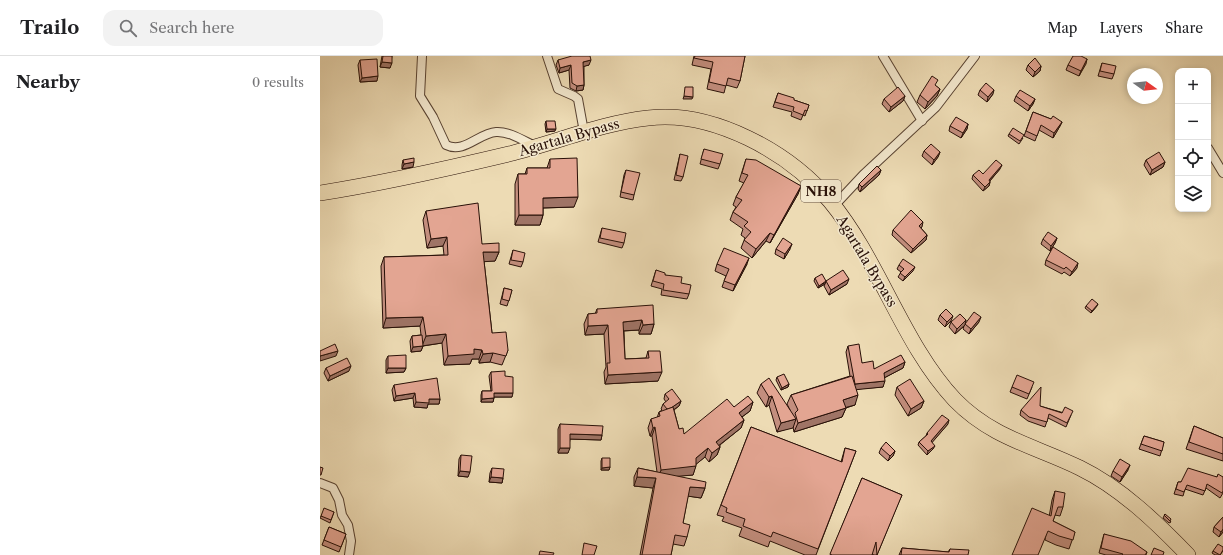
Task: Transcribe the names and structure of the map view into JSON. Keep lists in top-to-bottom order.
{
  "streets": {
    "highway": ["Agartala Bypass", "NH8"]
  },
  "north": "right",
  "page": {
    "header": "Trailo",
    "search": "Search here",
    "nav": ["Map", "Layers", "Share"],
    "heading": ["Nearby", "0 results"],
    "map_buttons": ["+", "−"]
  }
}
